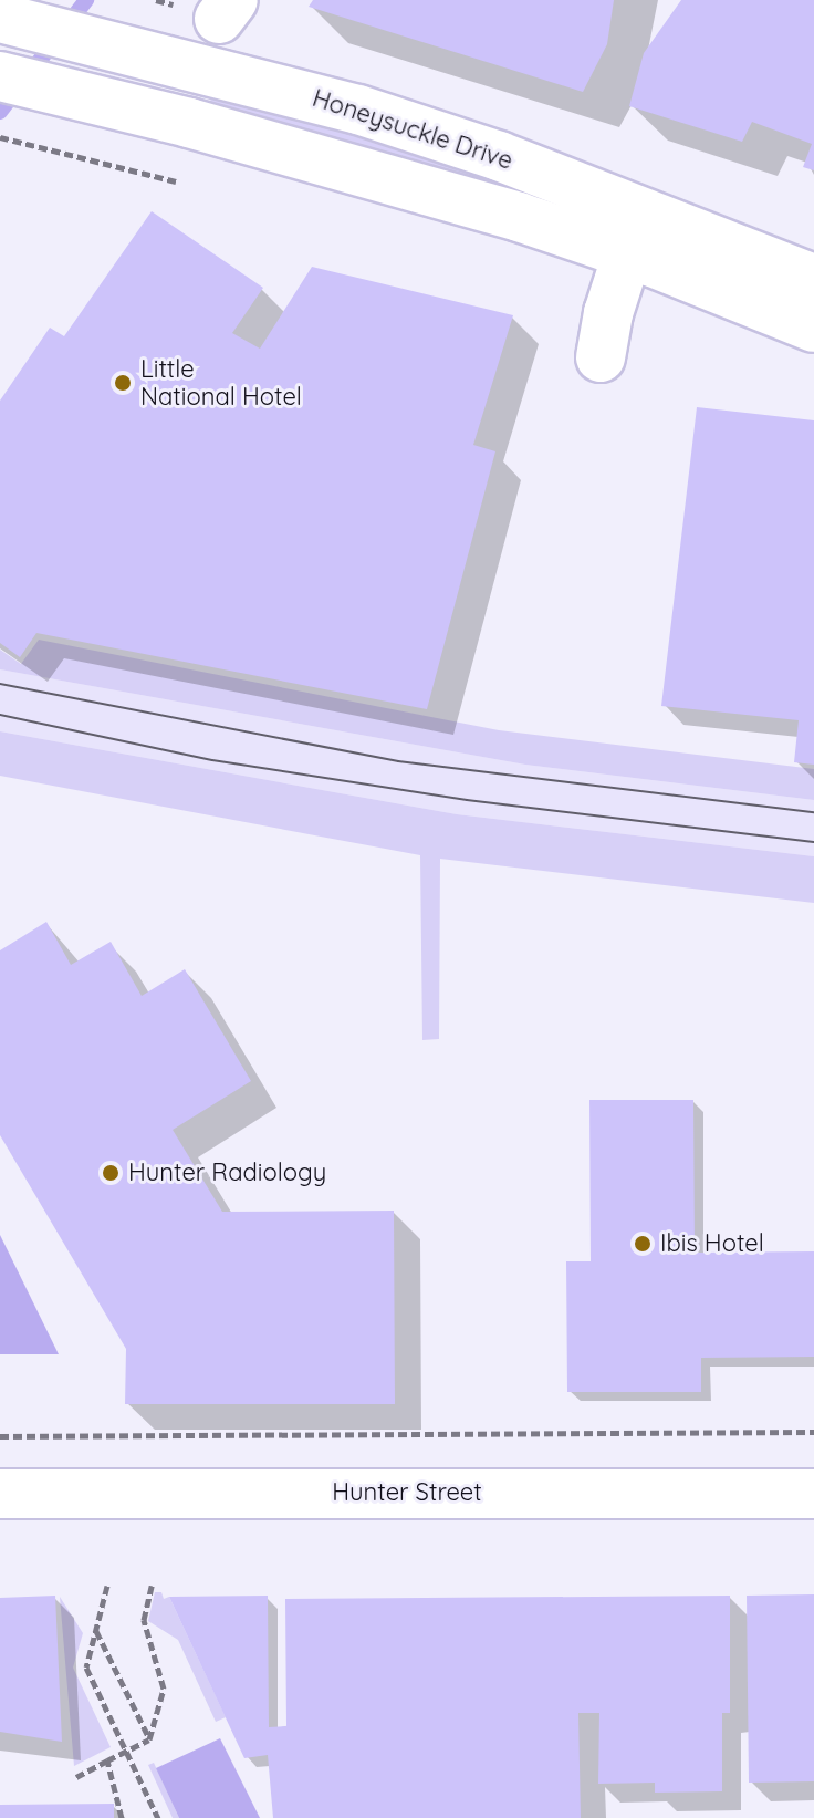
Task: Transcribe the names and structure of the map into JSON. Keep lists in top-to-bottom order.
{
  "streets": {
    "main road": ["Honeysuckle Drive", "Hunter Street"]
  },
  "places": ["Little National Hotel", "Hunter Radiology", "Ibis Hotel"]
}
